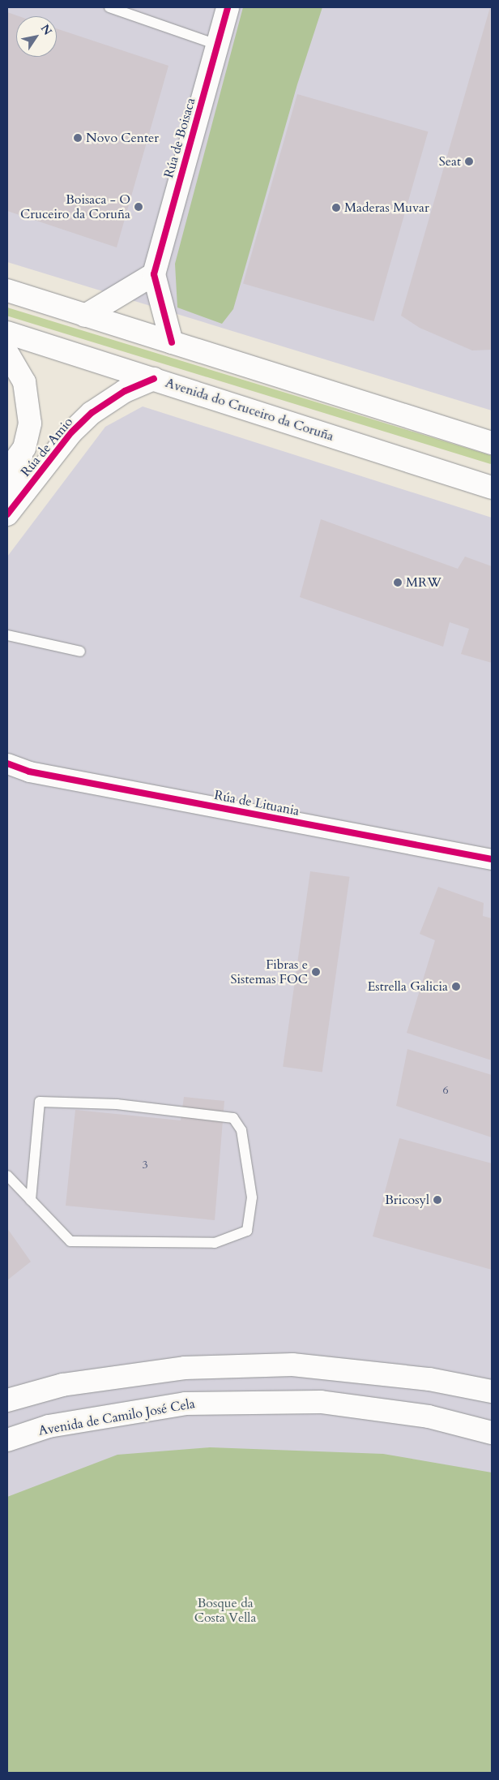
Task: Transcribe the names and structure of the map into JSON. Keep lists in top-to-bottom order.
{
  "streets": {
    "main road": [
      "Rúa de Boisaca",
      "Avenida do Cruceiro da Coruña",
      "Rúa de Amio",
      "Avenida de Camilo José Cela"
    ],
    "street": ["Rúa de Lituania"]
  },
  "crossings": [
    ["Avenida do Cruceiro da Coruña", "Rúa de Amio"]
  ],
  "parks": ["Bosque da Costa Vella"],
  "places": [
    "Novo Center",
    "Seat",
    "Boisaca - O Cruceiro da Coruña",
    "Maderas Muvar",
    "MRW",
    "Fibras e Sistemas FOC",
    "Estrella Galicia",
    "Bricosyl"
  ],
  "house_numbers": ["6", "3"],
  "north": "top right"
}
